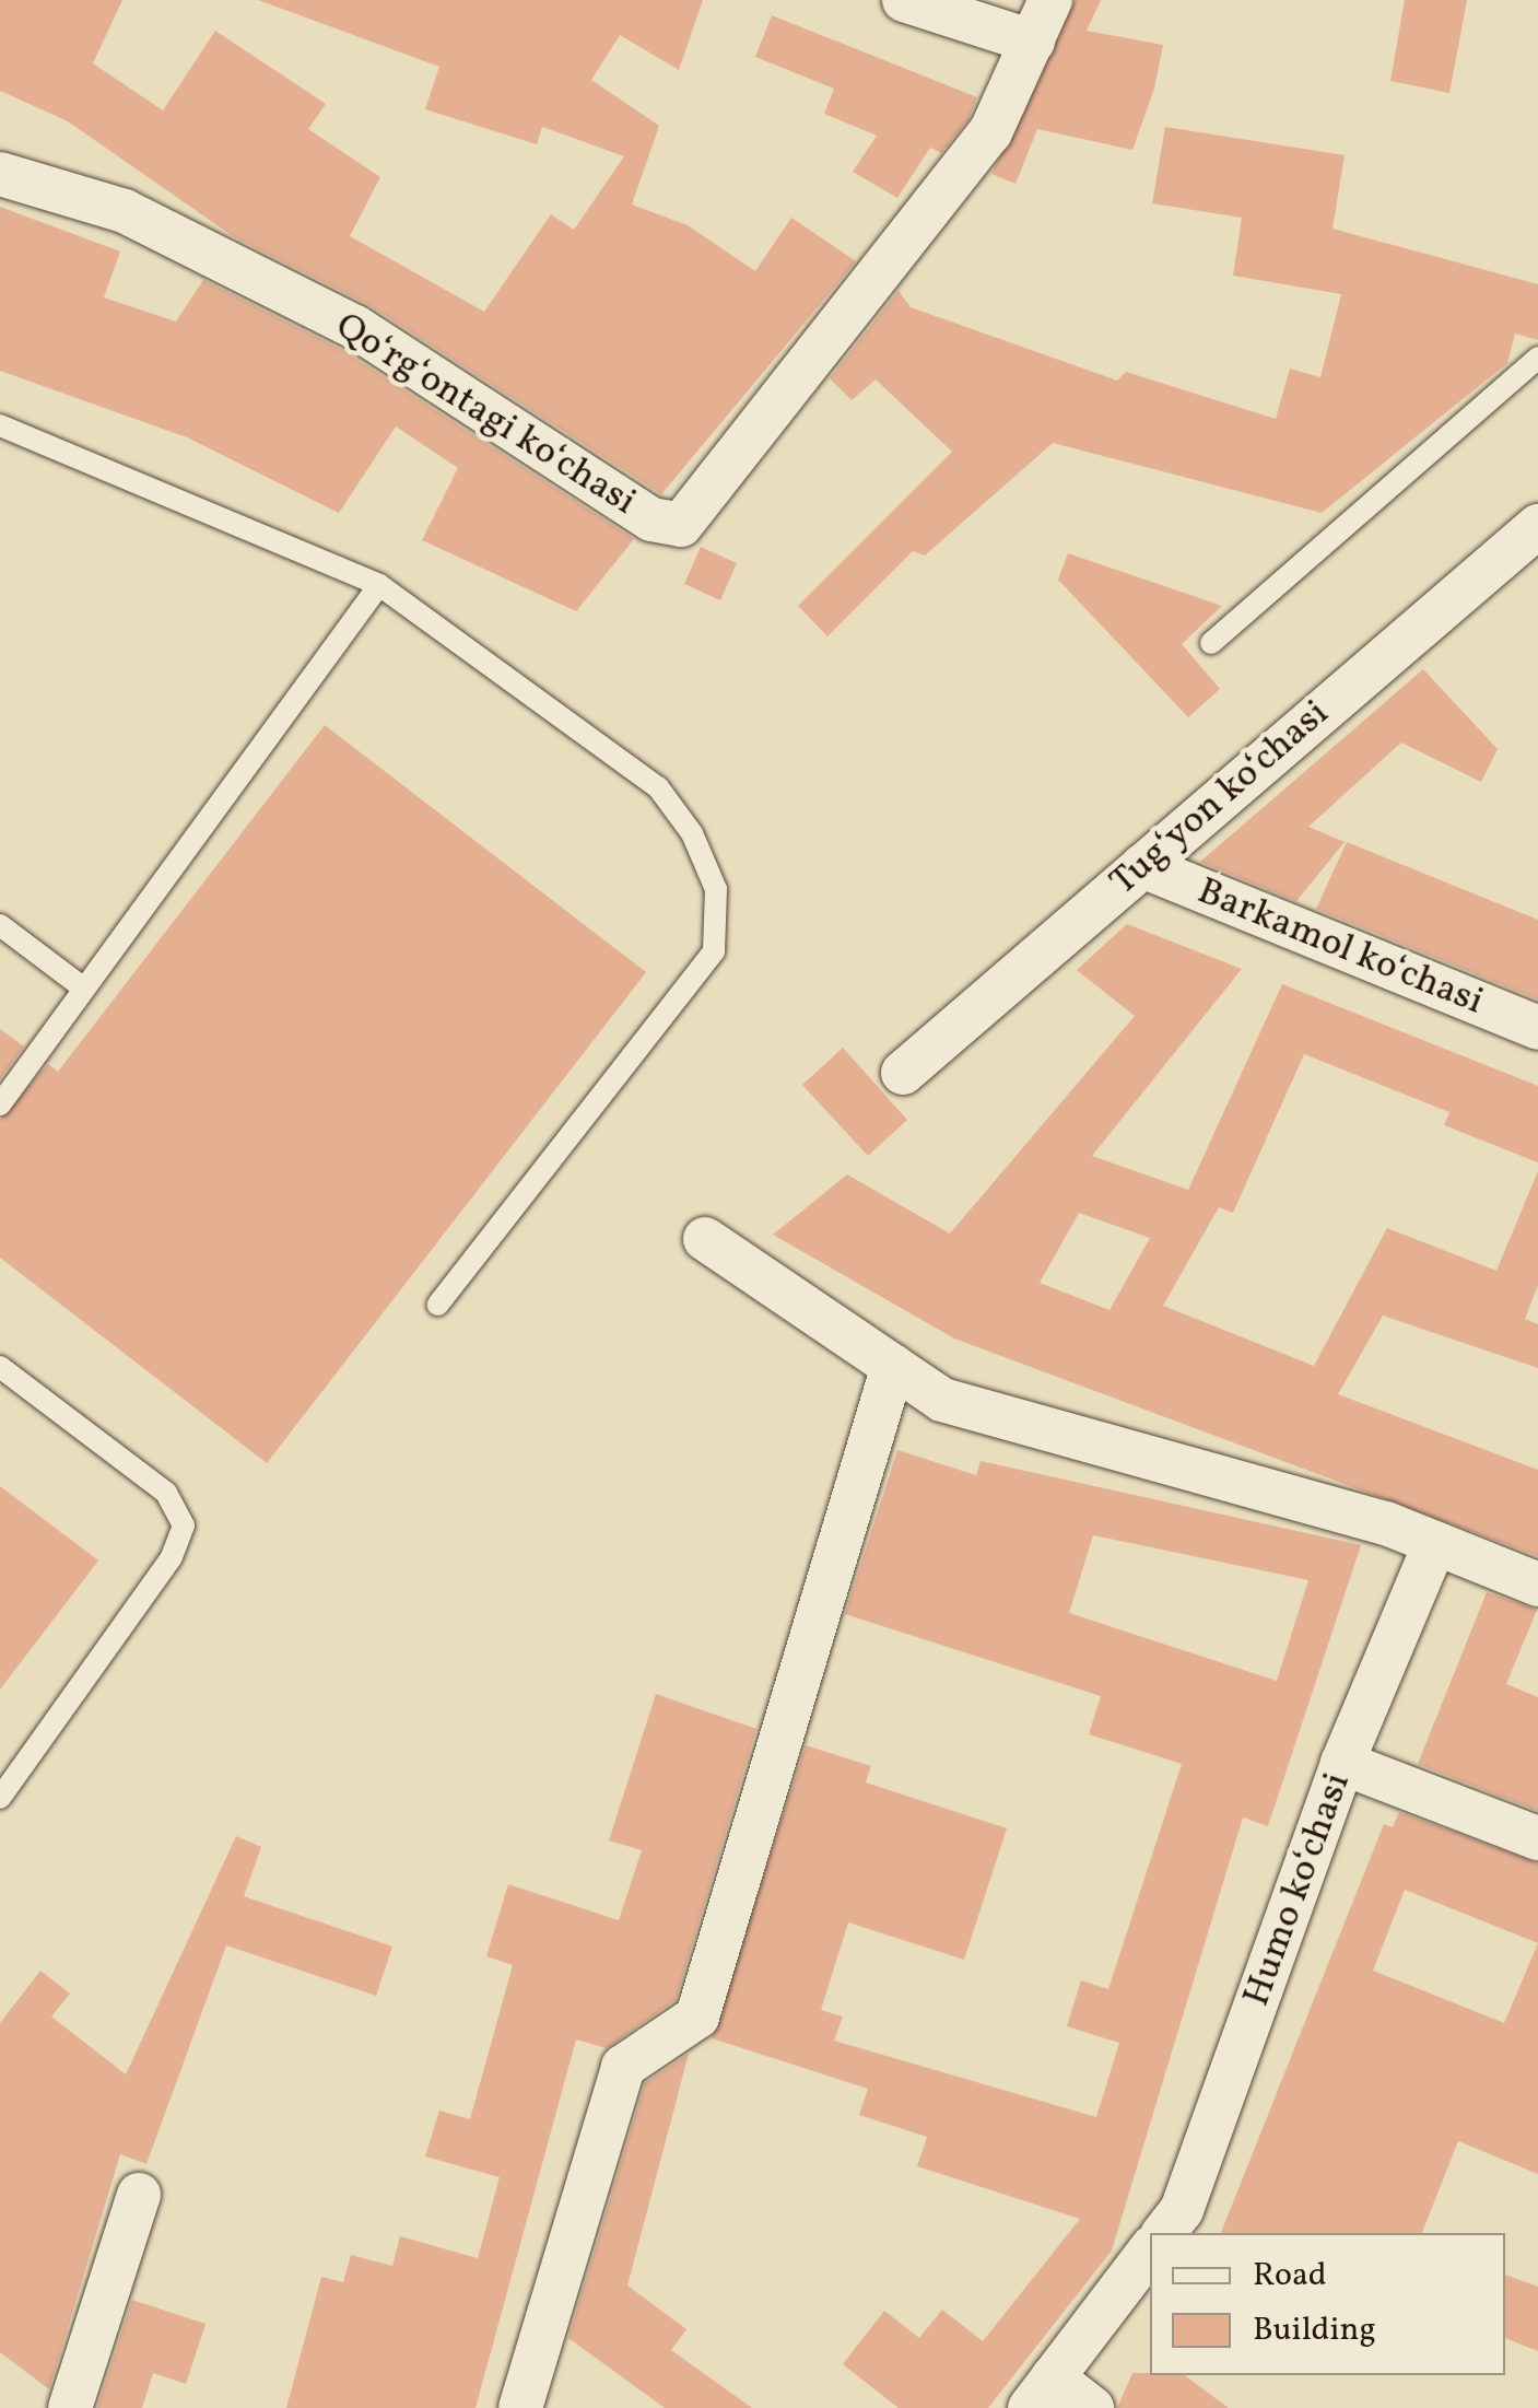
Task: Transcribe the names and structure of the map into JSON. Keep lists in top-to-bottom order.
{
  "streets": {
    "street": [
      "Qo‘rg‘ontagi ko‘chasi",
      "Tugʻyon koʻchasi",
      "Barkamol koʻchasi",
      "Humo koʻchasi"
    ]
  },
  "crossings": [
    ["Tugʻyon koʻchasi", "Barkamol koʻchasi"]
  ],
  "legend": ["Road", "Building"]
}
